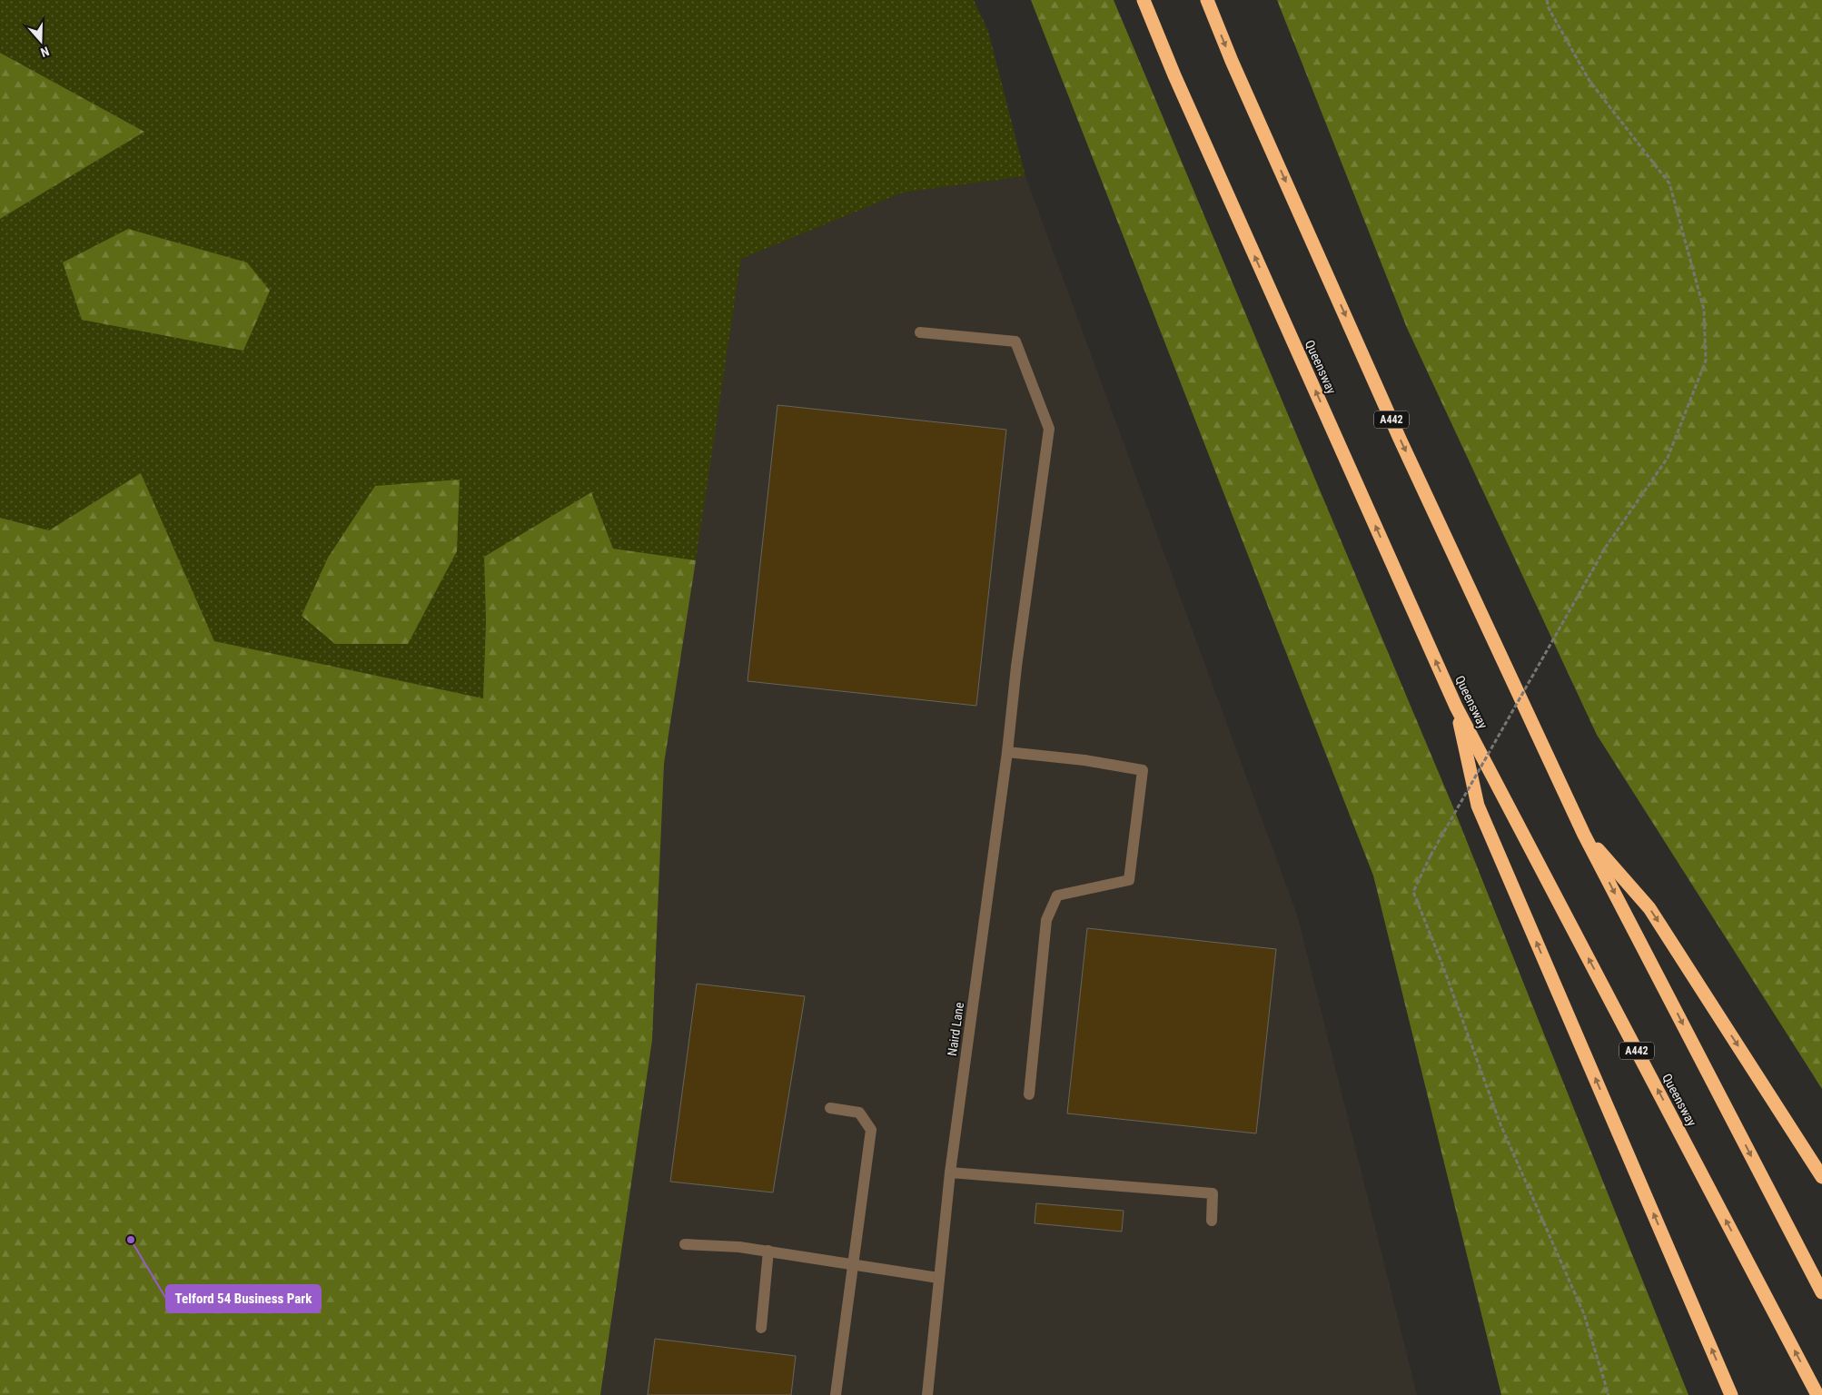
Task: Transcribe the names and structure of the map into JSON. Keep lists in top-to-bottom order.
{
  "streets": {
    "highway": ["Queensway", "A442"],
    "street": ["Naird Lane"]
  },
  "crossings": [
    ["Queensway", "A442"]
  ],
  "places": ["Telford 54 Business Park"],
  "north": "bottom"
}
